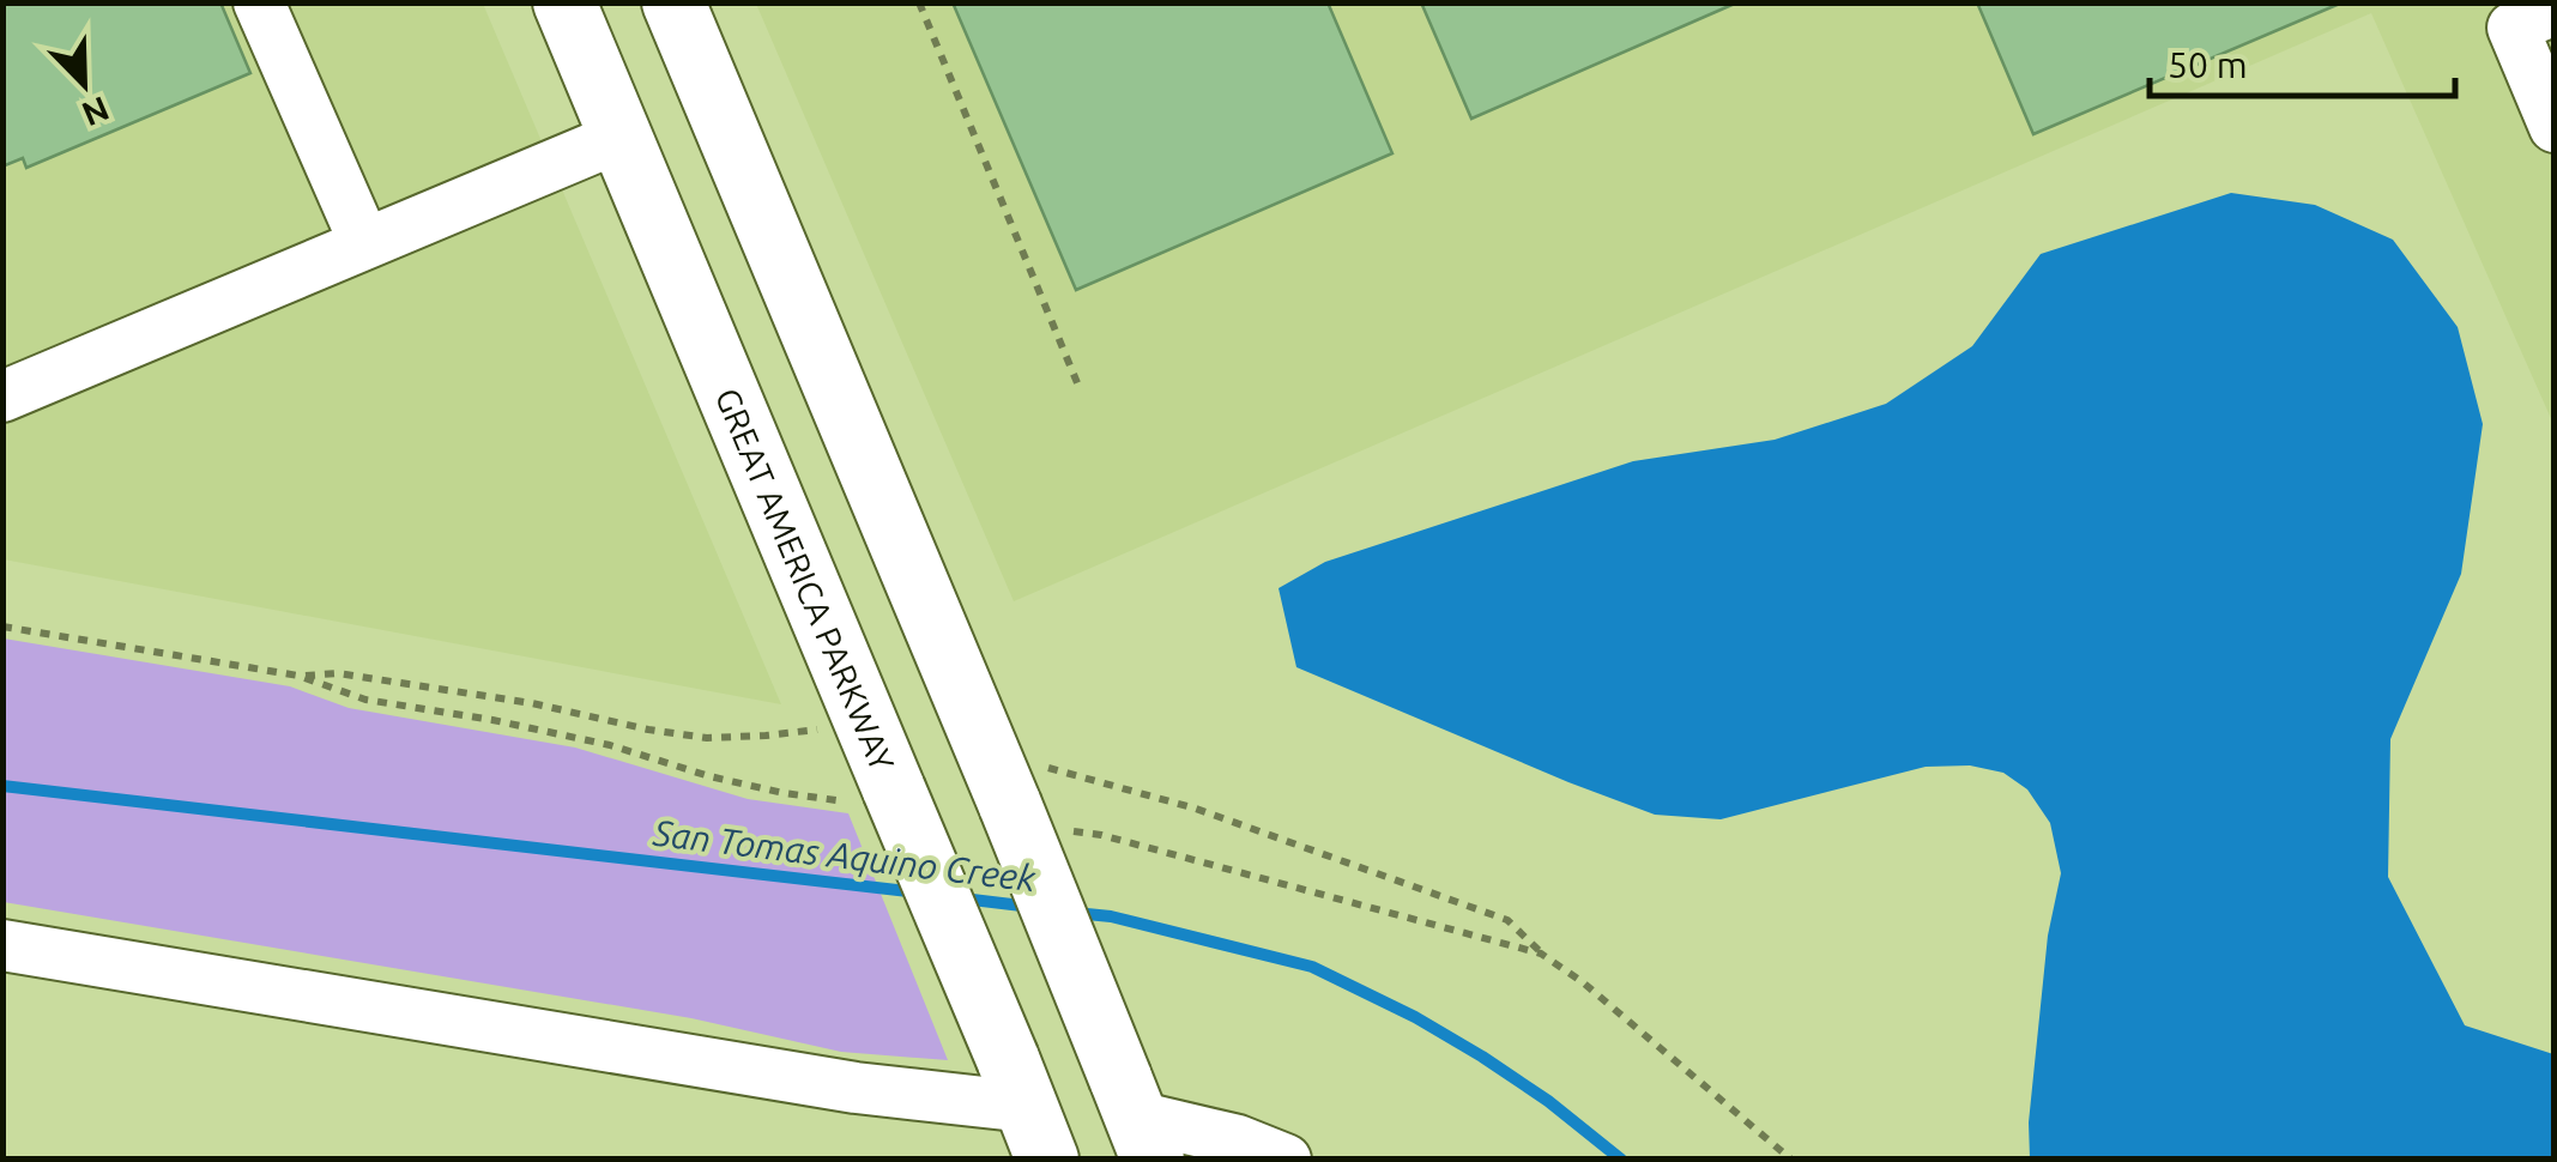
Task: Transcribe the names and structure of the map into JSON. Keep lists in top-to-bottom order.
{
  "streets": {
    "main road": ["GREAT AMERICA PARKWAY"]
  },
  "water": ["San Tomas Aquino Creek"],
  "scale_bar": "50 m",
  "north": "bottom right"
}
